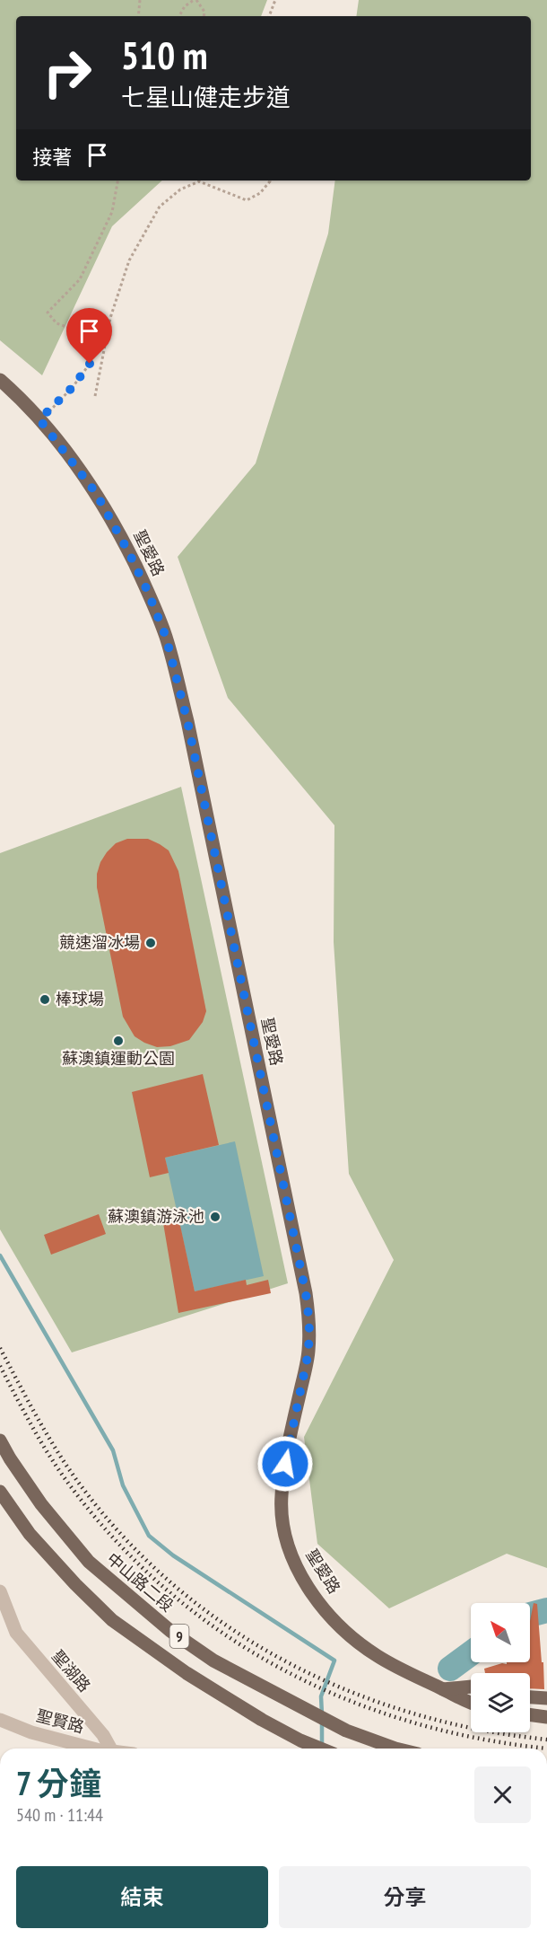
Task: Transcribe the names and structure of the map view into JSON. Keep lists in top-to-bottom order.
{
  "streets": {
    "main road": ["聖愛路", "中山路二段", "9"],
    "street": ["聖湖路", "聖賢路"]
  },
  "places": [
    "競速溜冰場",
    "棒球場",
    "蘇澳鎮運動公園",
    "蘇澳鎮游泳池"
  ],
  "north": "top left",
  "page": {
    "turn": ["510 m", "七星山健走步道"],
    "then": "接著",
    "heading": ["7 分鐘", "540 m · 11:44"],
    "buttons": ["結束", "分享"]
  }
}
